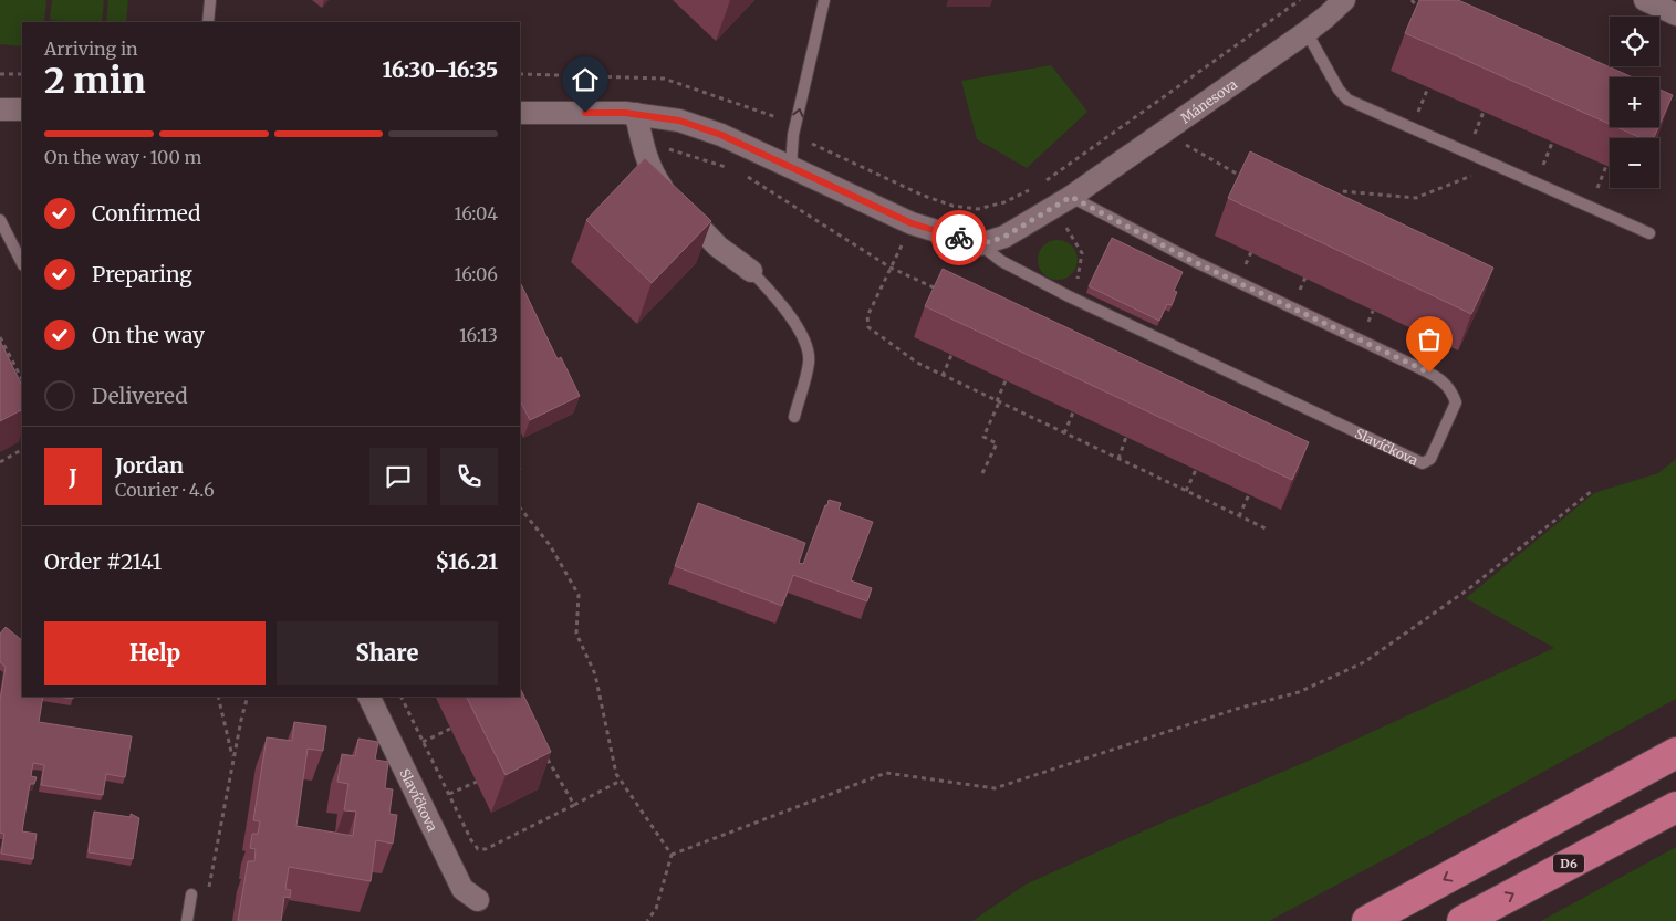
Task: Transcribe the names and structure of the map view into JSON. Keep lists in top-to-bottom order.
{
  "streets": {
    "highway": ["D6"],
    "street": ["Mánesova", "Slavíčkova"]
  },
  "crossings": [
    ["Mánesova", "Slavíčkova"]
  ],
  "page": {
    "map_buttons": ["+", "−"],
    "heading": ["2 min", "Arriving in", "16:30–16:35"],
    "panel": [
      "Jordan",
      "Courier · 4.6",
      "Order #2141",
      "$16.21"
    ],
    "bar": "On the way · 100 m",
    "list": [
      ["Confirmed", "16:04"],
      ["Preparing", "16:06"],
      ["On the way", "16:13"],
      "Delivered"
    ],
    "round": "J",
    "buttons": ["Help", "Share"]
  }
}
